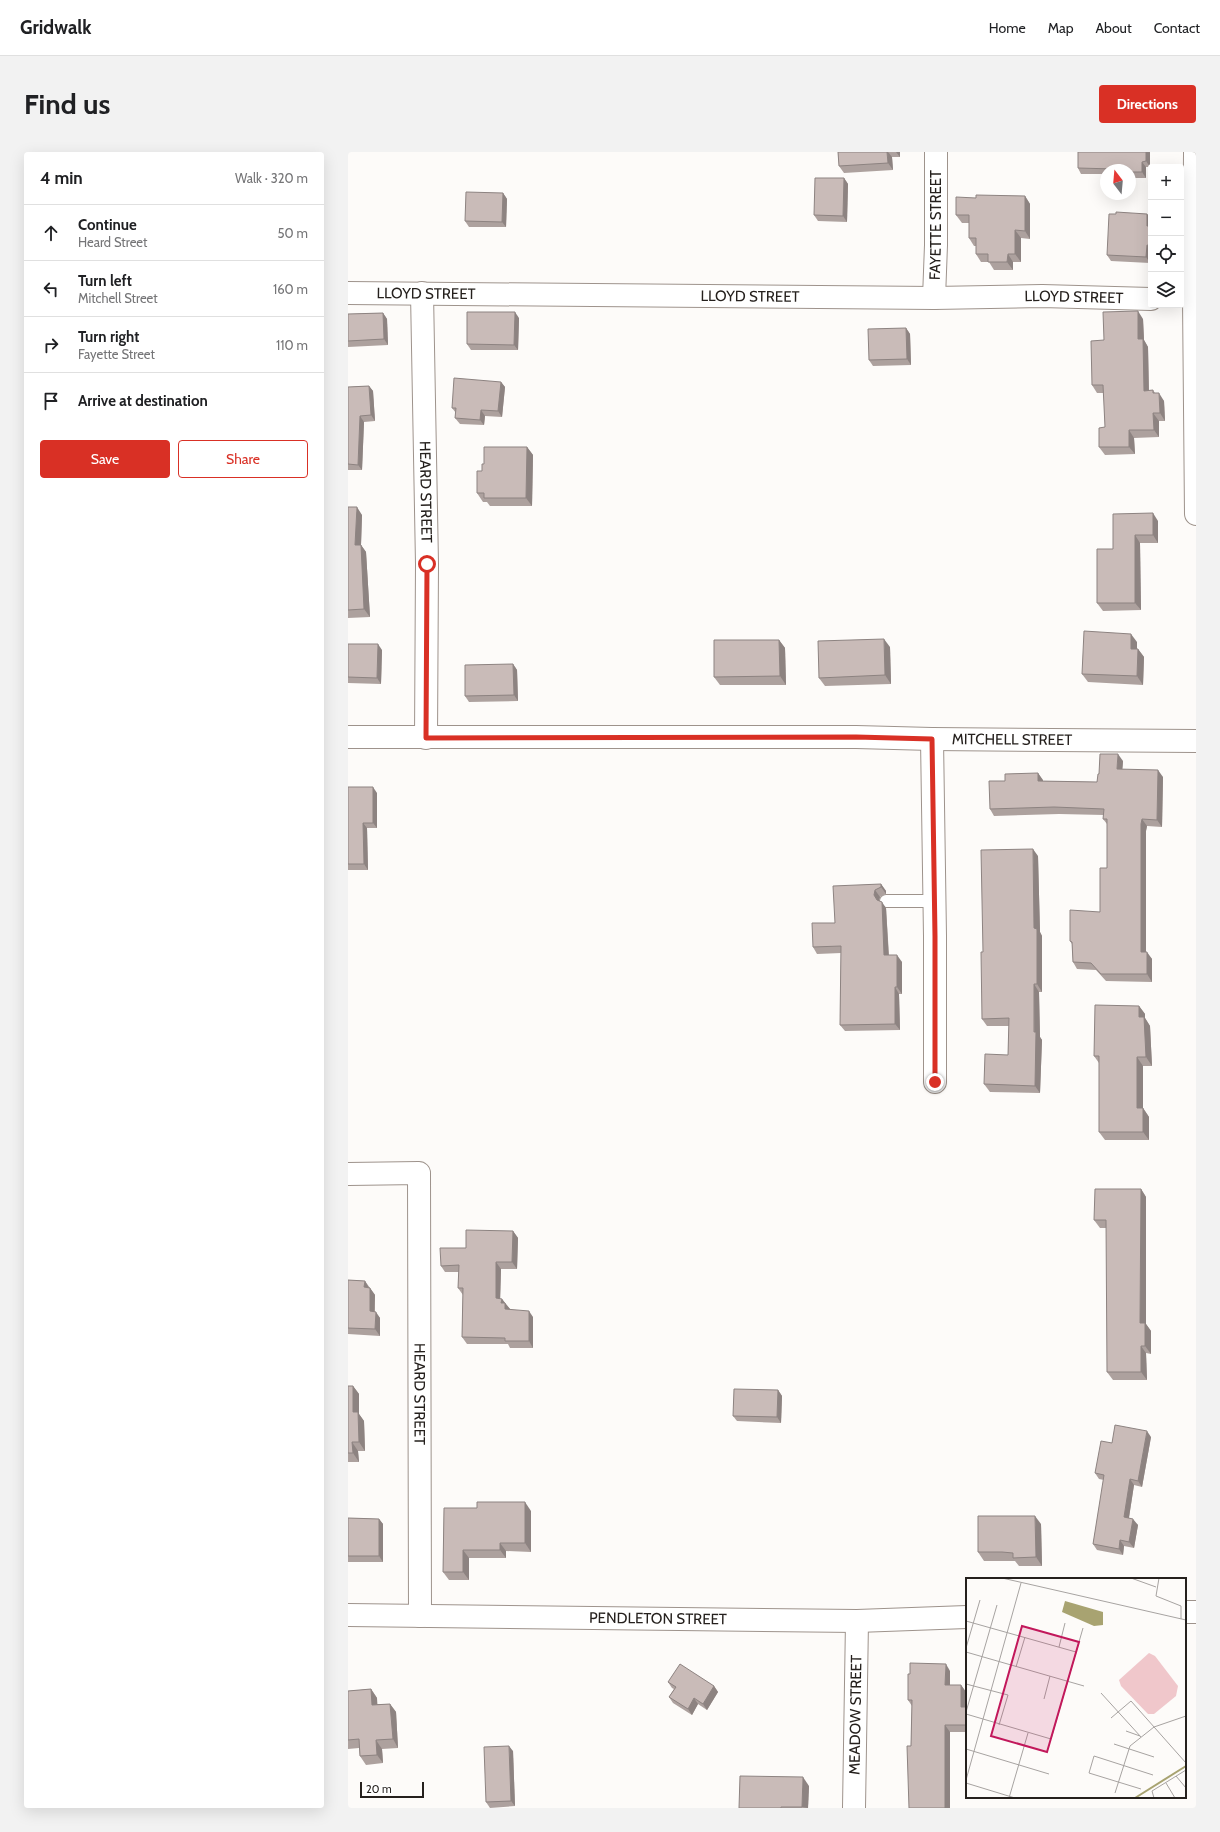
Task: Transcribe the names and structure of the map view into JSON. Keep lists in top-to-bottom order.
{
  "streets": {
    "street": [
      "FAYETTE STREET",
      "LLOYD STREET",
      "HEARD STREET",
      "MITCHELL STREET",
      "PENDLETON STREET",
      "MEADOW STREET"
    ]
  },
  "crossings": [
    ["FAYETTE STREET", "LLOYD STREET"],
    ["LLOYD STREET", "HEARD STREET"],
    ["HEARD STREET", "MITCHELL STREET"],
    ["HEARD STREET", "PENDLETON STREET"],
    ["PENDLETON STREET", "MEADOW STREET"]
  ],
  "scale_bar": "20 m",
  "north": "top",
  "page": {
    "header": "Gridwalk",
    "nav": [
      "Home",
      "Map",
      "About",
      "Contact"
    ],
    "buttons": [
      "Directions",
      ["Save", "Share"]
    ],
    "title": "Find us",
    "heading": ["4 min", "Walk · 320 m"],
    "map_buttons": ["+", "−"],
    "list": [
      ["Continue", "Heard Street", "50 m"],
      ["Turn left", "Mitchell Street", "160 m"],
      ["Turn right", "Fayette Street", "110 m"],
      "Arrive at destination"
    ],
    "scale": "20 m"
  }
}
